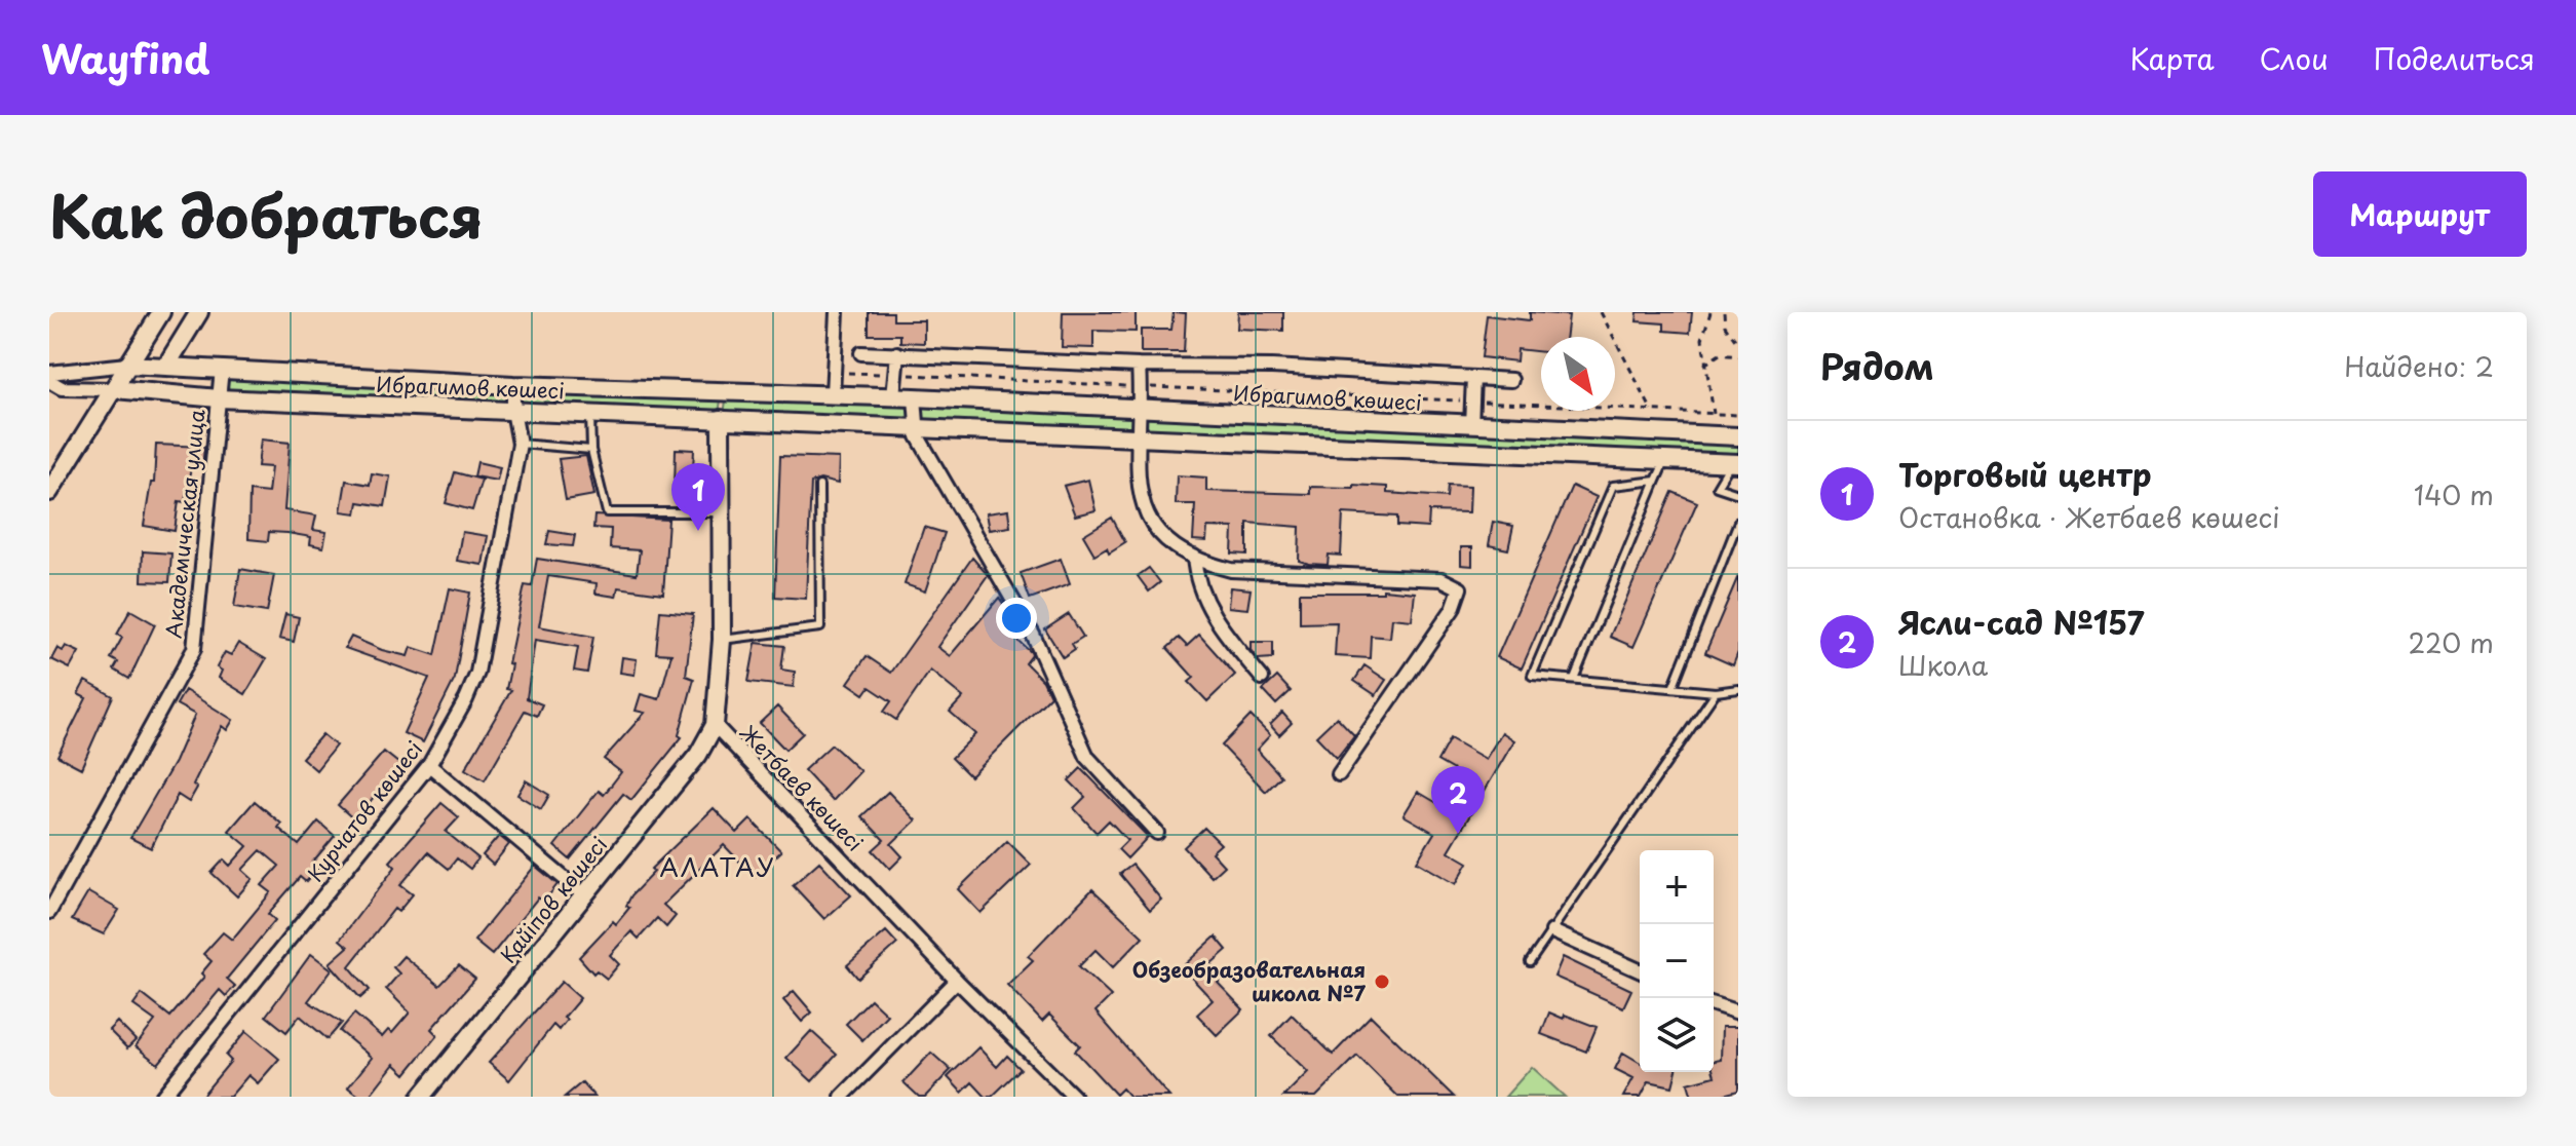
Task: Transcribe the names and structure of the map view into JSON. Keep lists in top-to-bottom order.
{
  "streets": {
    "street": [
      "Ибрагимов көшесі",
      "Академическая улица",
      "Жетбаев көшесі",
      "Курчатов көшесі",
      "Қайіпов көшесі"
    ]
  },
  "crossings": [
    ["Ибрагимов көшесі", "Академическая улица"],
    ["Ибрагимов көшесі", "Жетбаев көшесі"],
    ["Ибрагимов көшесі", "Курчатов көшесі"],
    ["Жетбаев көшесі", "Қайіпов көшесі"]
  ],
  "districts": ["АЛАТАУ"],
  "places": ["Обзеобразовательная школа №7"],
  "north": "bottom right",
  "page": {
    "header": "Wayfind",
    "nav": ["Карта", "Слои", "Поделиться"],
    "title": "Как добраться",
    "buttons": "Маршрут",
    "heading": ["Рядом", "Найдено: 2"],
    "list": [
      {
        "mark": "1",
        "name": "Торговый центр",
        "note": "Остановка · Жетбаев көшесі",
        "value": "140 m"
      },
      {
        "mark": "2",
        "name": "Ясли-сад №157",
        "note": "Школа",
        "value": "220 m"
      }
    ],
    "pins": ["1", "2"],
    "map_buttons": ["+", "−"]
  }
}
